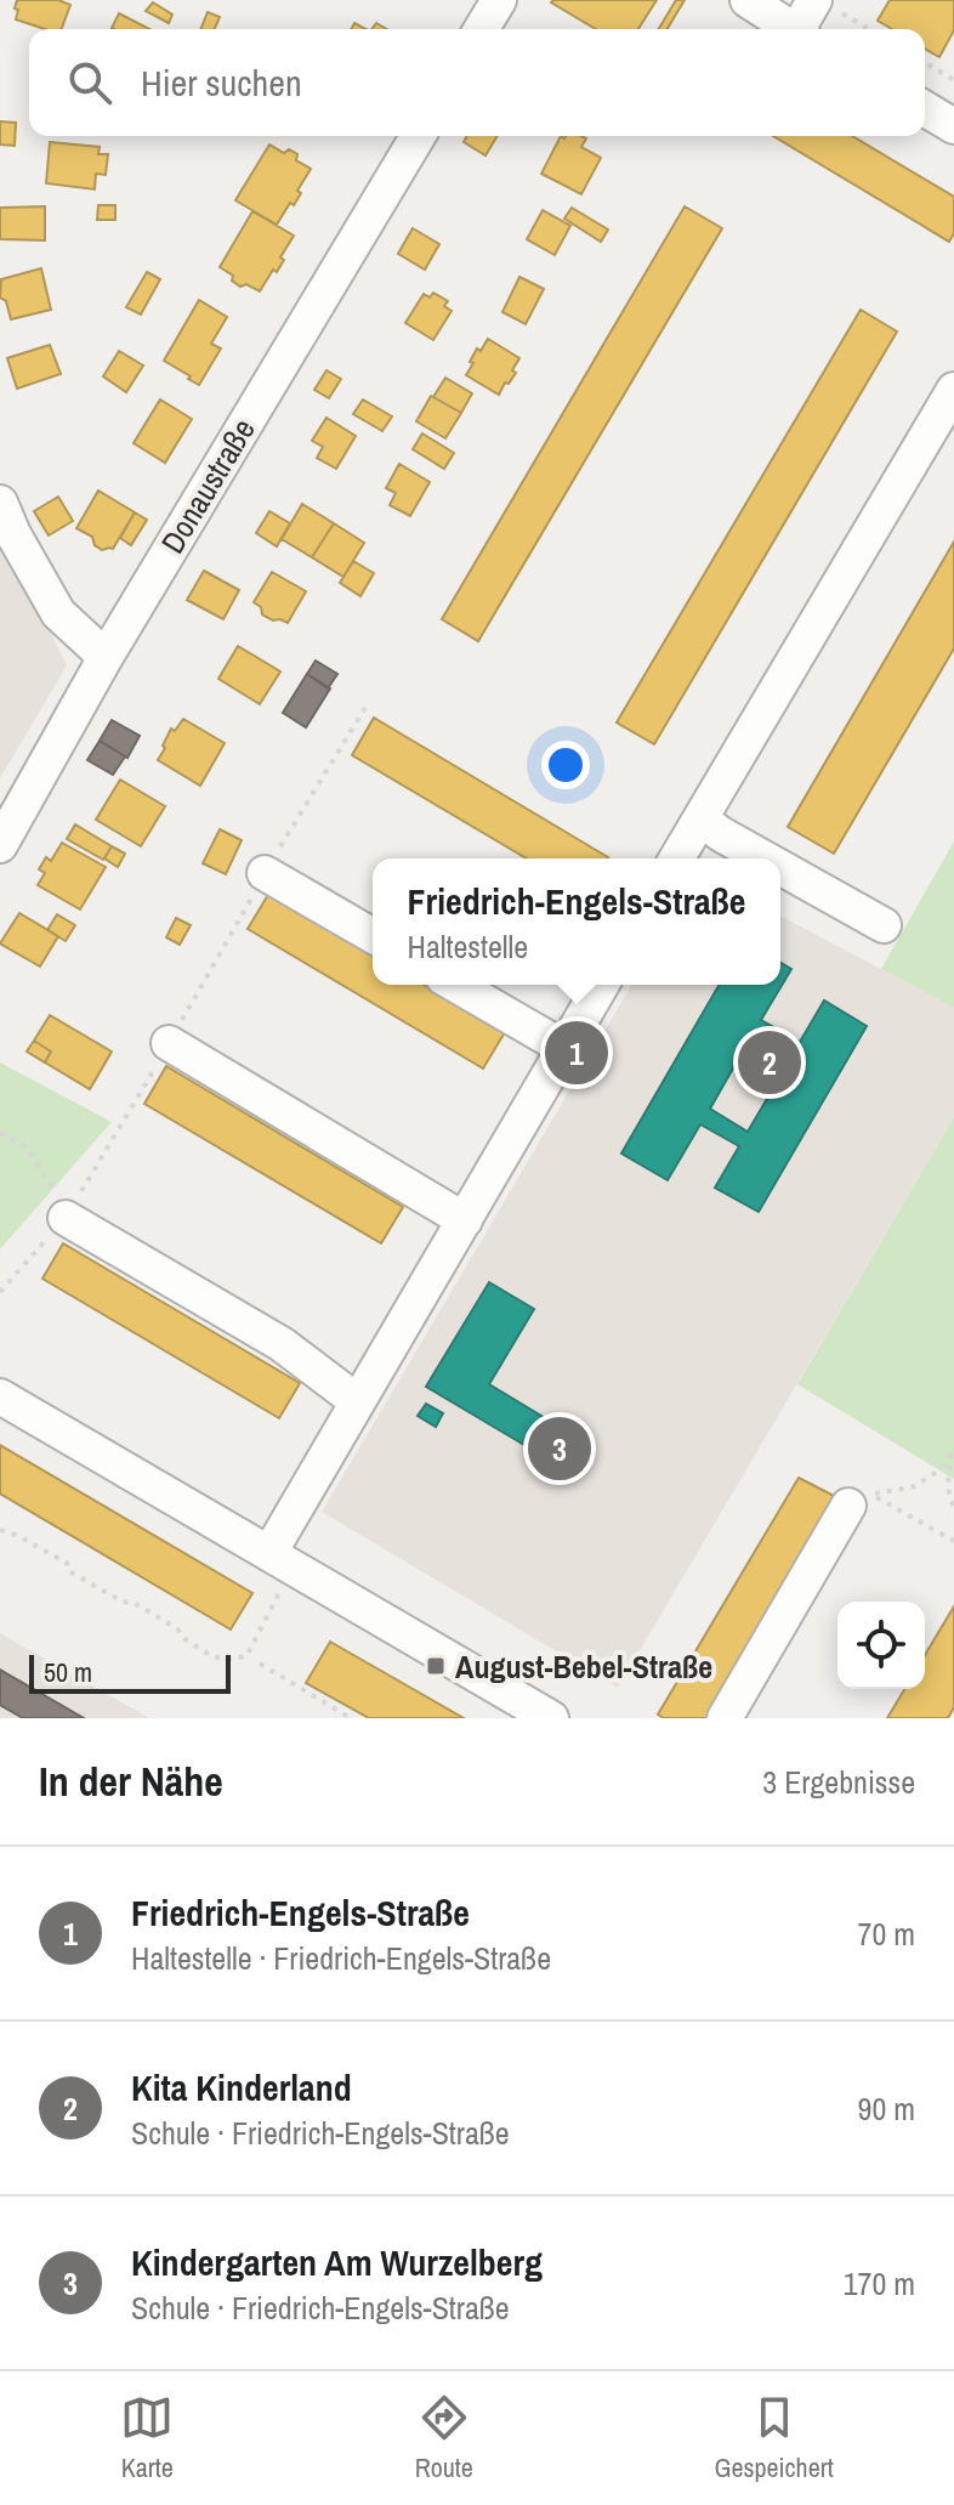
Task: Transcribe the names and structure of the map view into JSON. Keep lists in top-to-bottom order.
{
  "streets": {
    "street": ["Donaustraße"]
  },
  "places": {
    "transit": ["August-Bebel-Straße"]
  },
  "scale_bar": "50 m",
  "page": {
    "search": "Hier suchen",
    "popup": ["Friedrich-Engels-Straße", "Haltestelle"],
    "pins": ["1", "2", "3"],
    "scale": "50 m",
    "heading": ["In der Nähe", "3 Ergebnisse"],
    "list": [
      {
        "mark": "1",
        "name": "Friedrich-Engels-Straße",
        "note": "Haltestelle · Friedrich-Engels-Straße",
        "value": "70 m"
      },
      {
        "mark": "2",
        "name": "Kita Kinderland",
        "note": "Schule · Friedrich-Engels-Straße",
        "value": "90 m"
      },
      {
        "mark": "3",
        "name": "Kindergarten Am Wurzelberg",
        "note": "Schule · Friedrich-Engels-Straße",
        "value": "170 m"
      }
    ],
    "nav": ["Karte", "Route", "Gespeichert"]
  }
}
